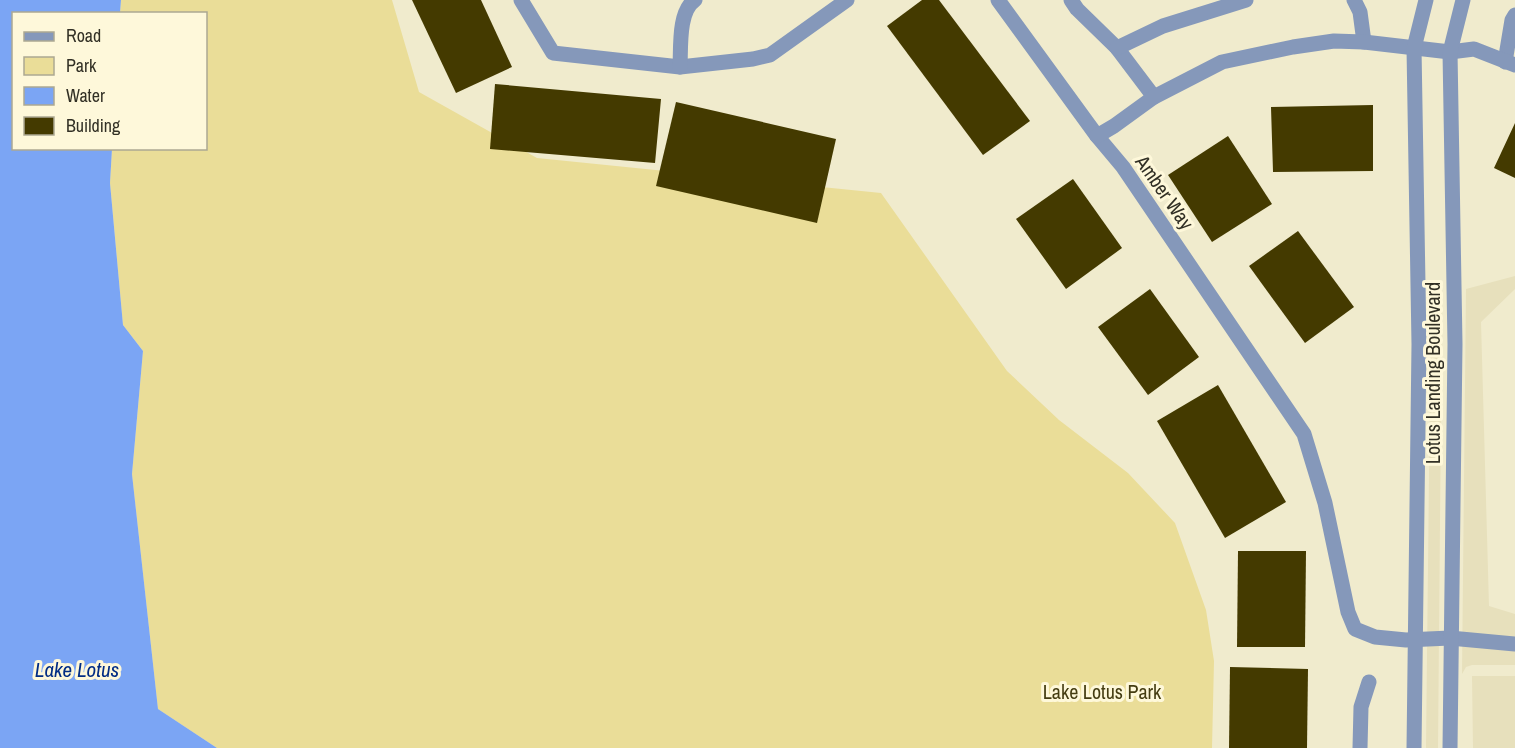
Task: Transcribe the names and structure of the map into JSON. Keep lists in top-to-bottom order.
{
  "streets": {
    "street": ["Amber Way", "Lotus Landing Boulevard"]
  },
  "crossings": [
    ["Amber Way", "Lotus Landing Boulevard"]
  ],
  "water": ["Lake Lotus"],
  "parks": ["Lake Lotus Park"],
  "legend": [
    "Road",
    "Park",
    "Water",
    "Building"
  ]
}
